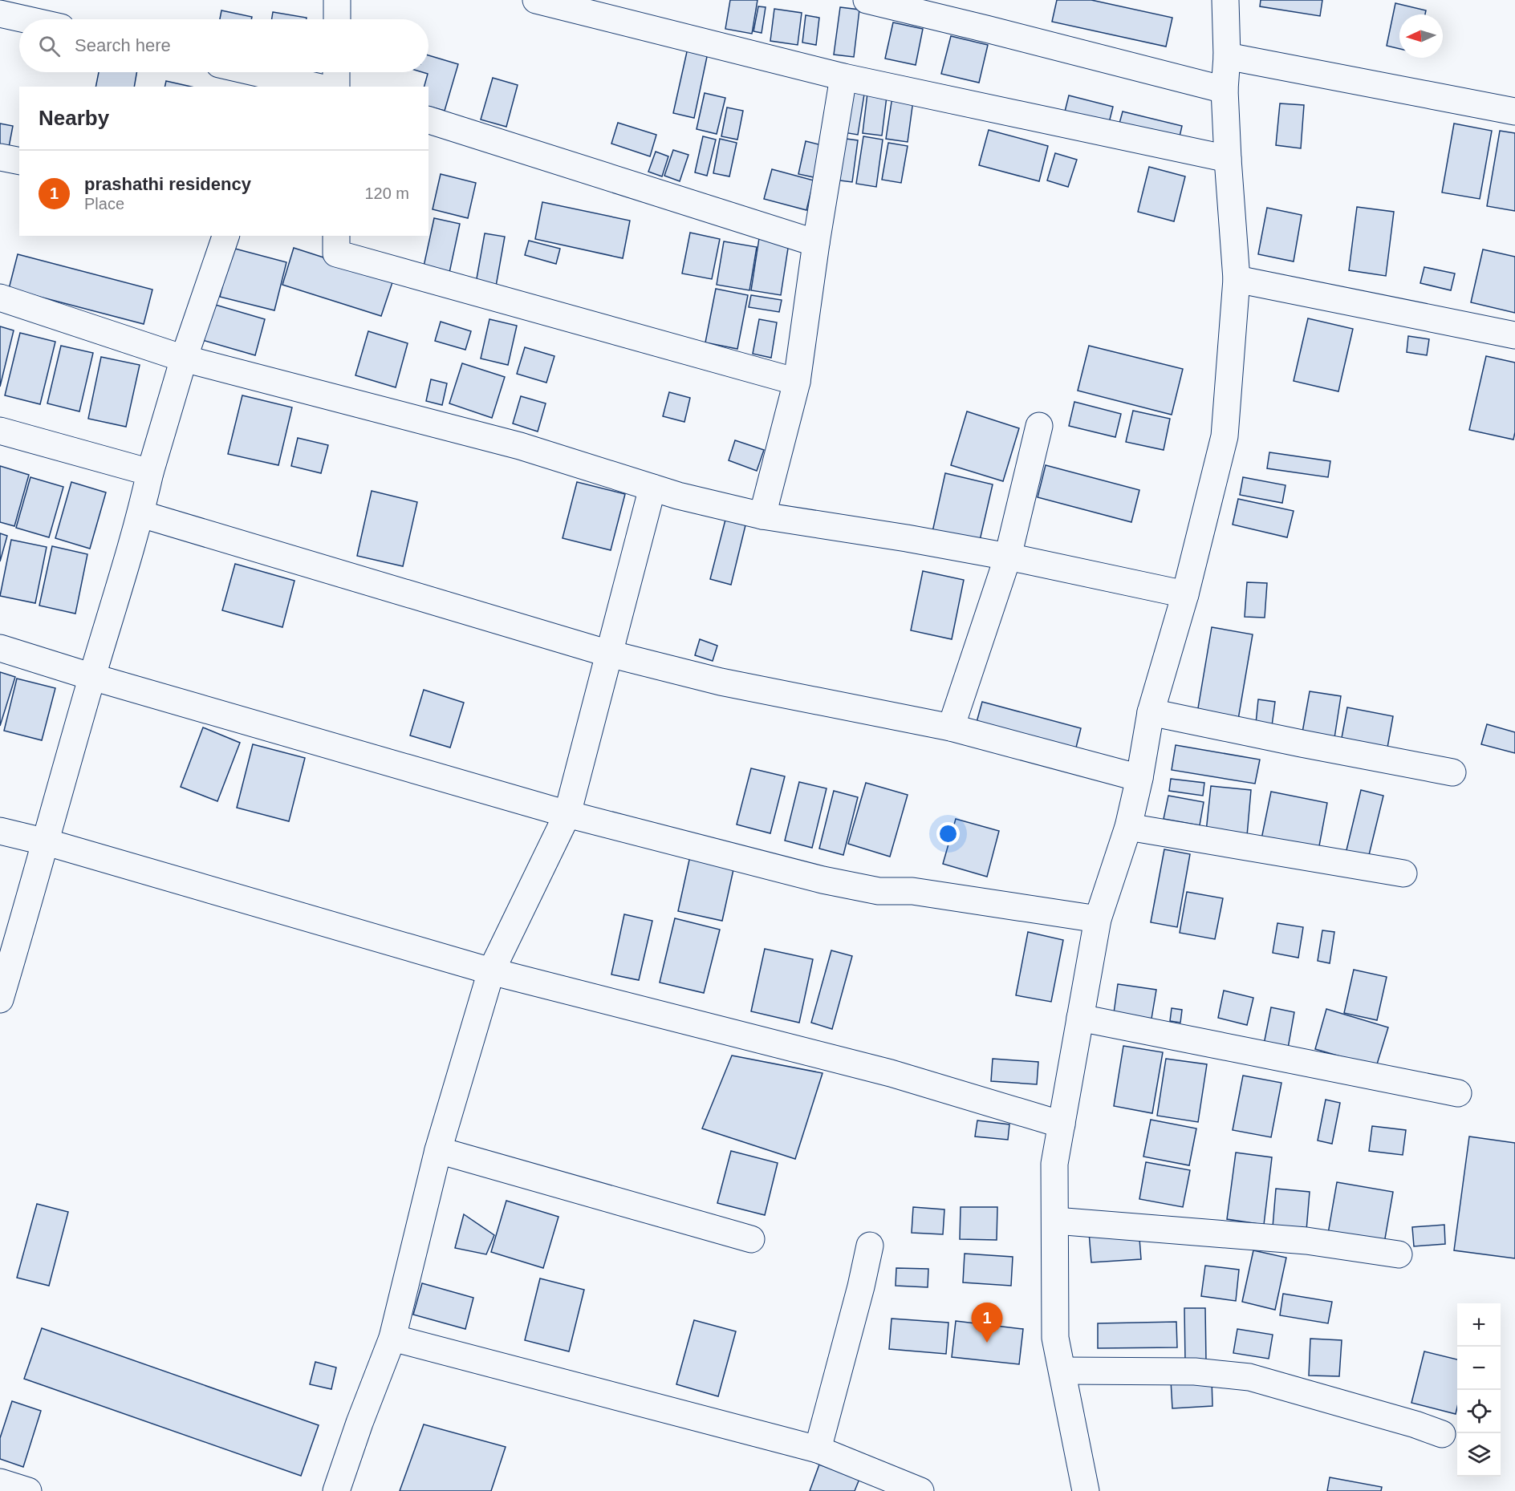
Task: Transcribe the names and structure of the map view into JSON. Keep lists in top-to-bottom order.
{
  "north": "left",
  "page": {
    "search": "Search here",
    "heading": "Nearby",
    "list": [
      {
        "mark": "1",
        "name": "prashathi residency",
        "note": "Place",
        "value": "120 m"
      }
    ],
    "pins": "1",
    "map_buttons": ["+", "−"]
  }
}
